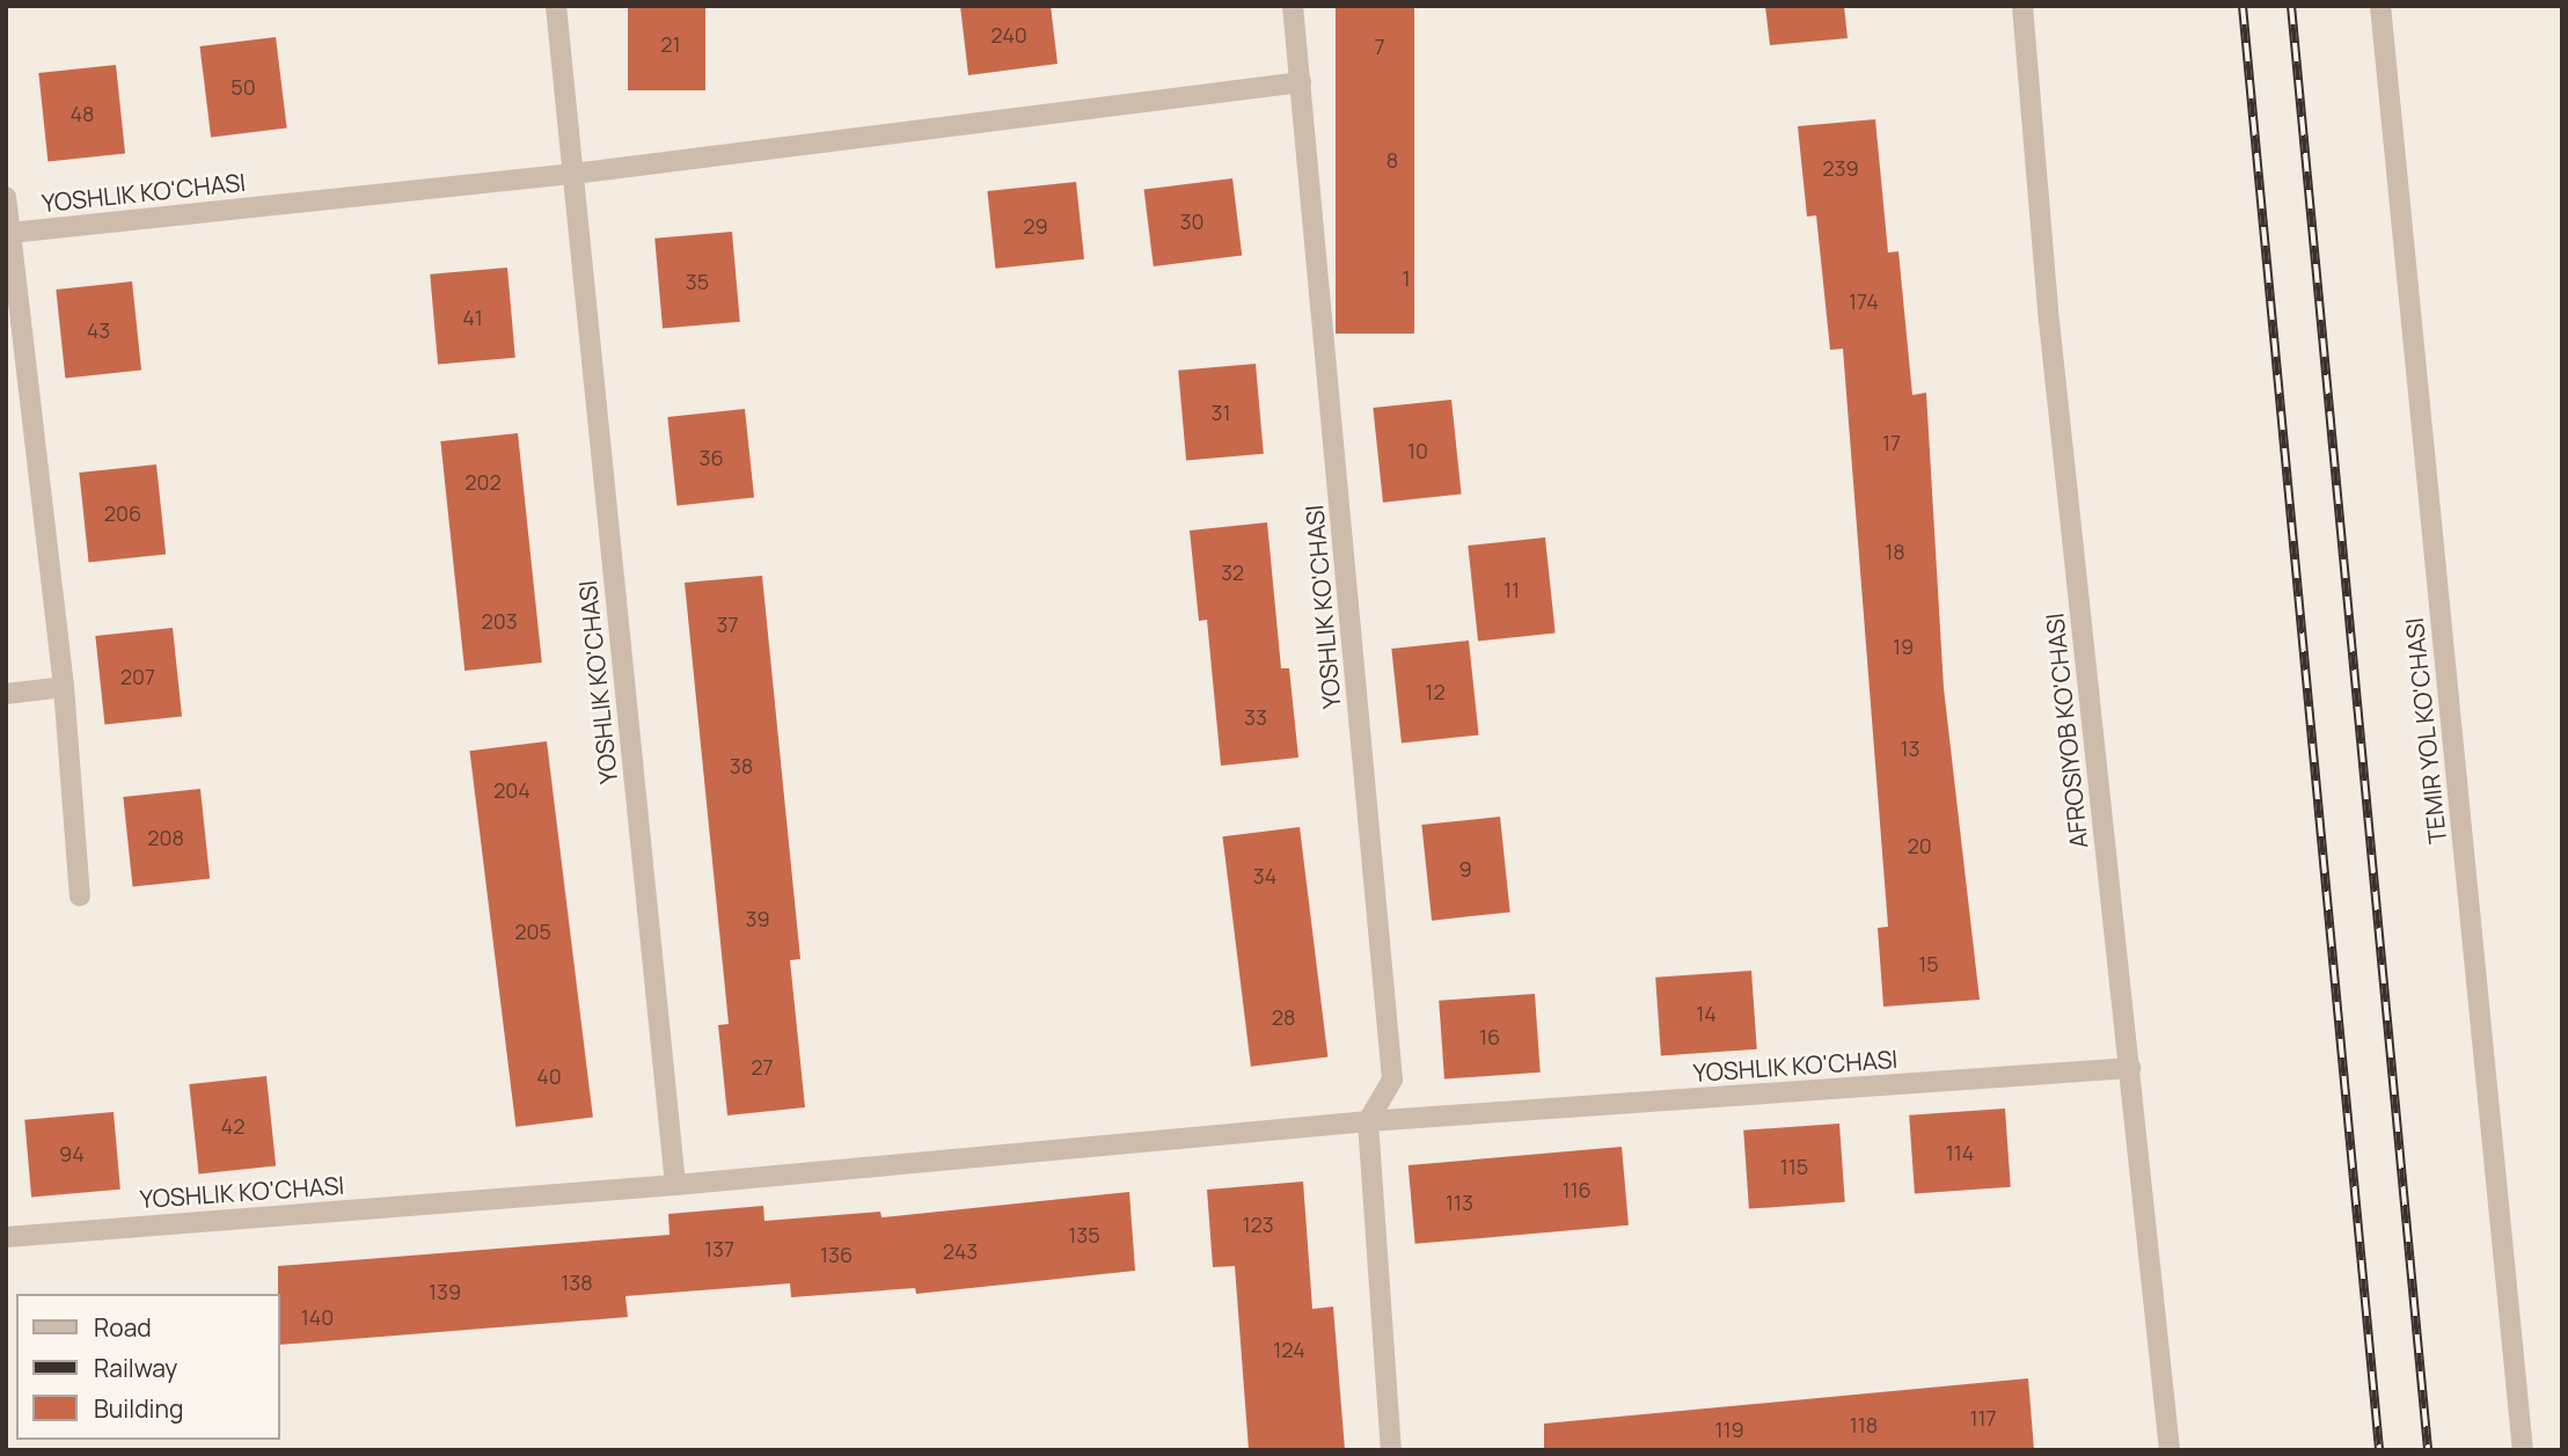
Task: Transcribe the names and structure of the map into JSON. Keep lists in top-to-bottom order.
{
  "streets": {
    "street": ["YOSHLIK KO'CHASI", "AFROSIYOB KO'CHASI", "TEMIR YOL KO'CHASI"]
  },
  "crossings": [
    ["YOSHLIK KO'CHASI", "AFROSIYOB KO'CHASI"]
  ],
  "house_numbers": [
    "240",
    "21",
    "7",
    "50",
    "48",
    "8",
    "239",
    "30",
    "29",
    "1",
    "35",
    "174",
    "41",
    "43",
    "31",
    "17",
    "10",
    "36",
    "202",
    "206",
    "18",
    "32",
    "11",
    "203",
    "37",
    "19",
    "207",
    "12",
    "33",
    "13",
    "38",
    "204",
    "208",
    "20",
    "9",
    "34",
    "39",
    "205",
    "15",
    "14",
    "28",
    "16",
    "27",
    "40",
    "42",
    "114",
    "94",
    "115",
    "116",
    "113",
    "123",
    "135",
    "137",
    "243",
    "136",
    "138",
    "139",
    "140",
    "124",
    "117",
    "118",
    "119"
  ],
  "legend": ["Road", "Railway", "Building"]
}
